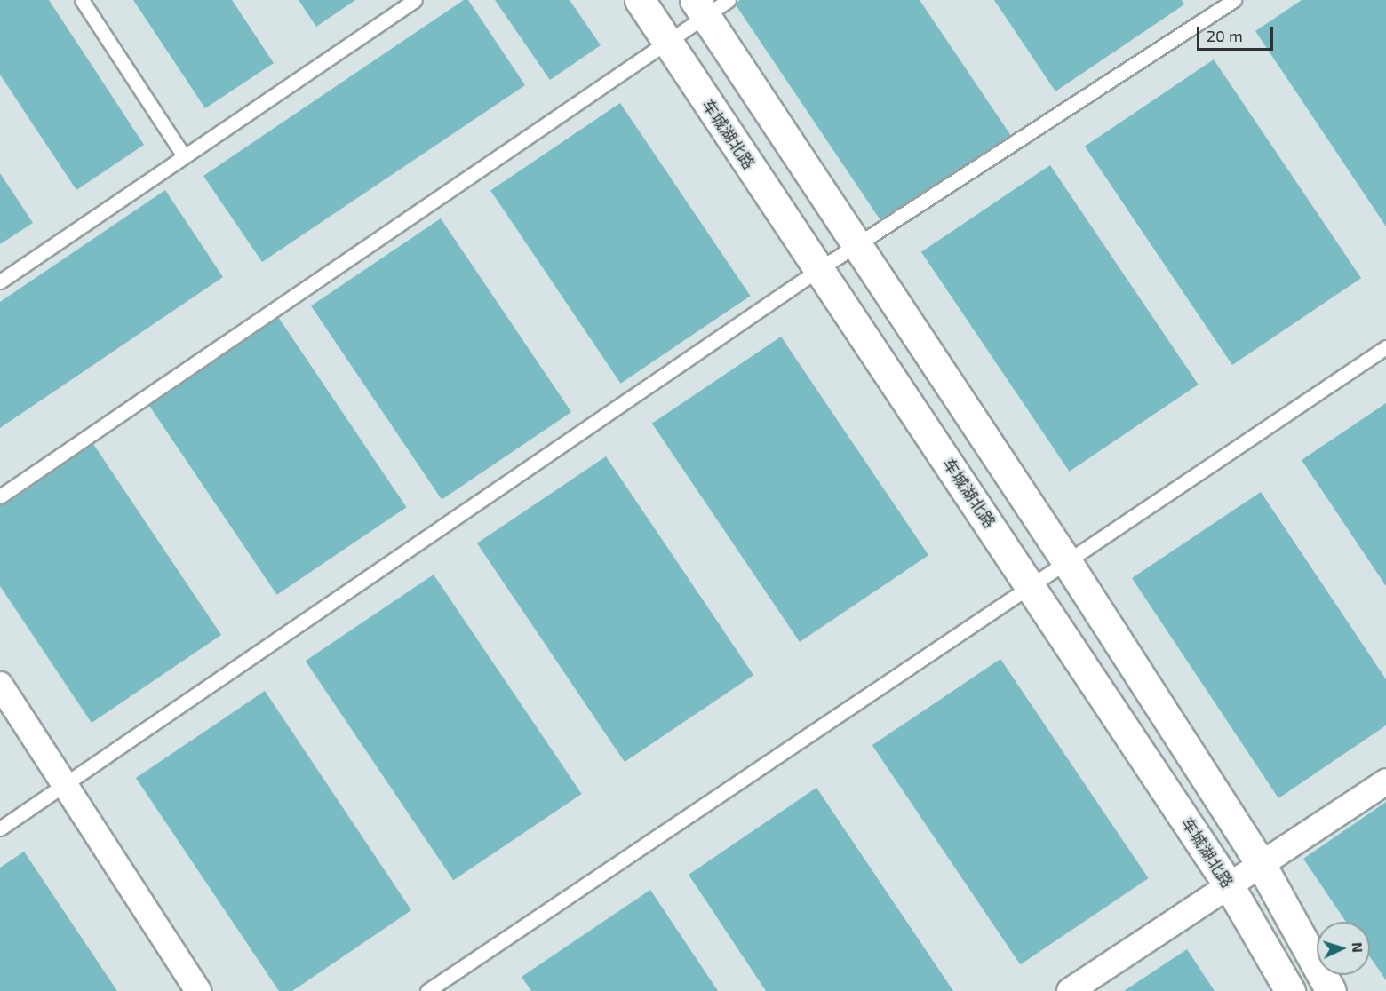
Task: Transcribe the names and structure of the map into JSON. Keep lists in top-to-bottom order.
{
  "streets": {
    "main road": ["车城湖北路"]
  },
  "scale_bar": "20 m",
  "north": "right"
}
